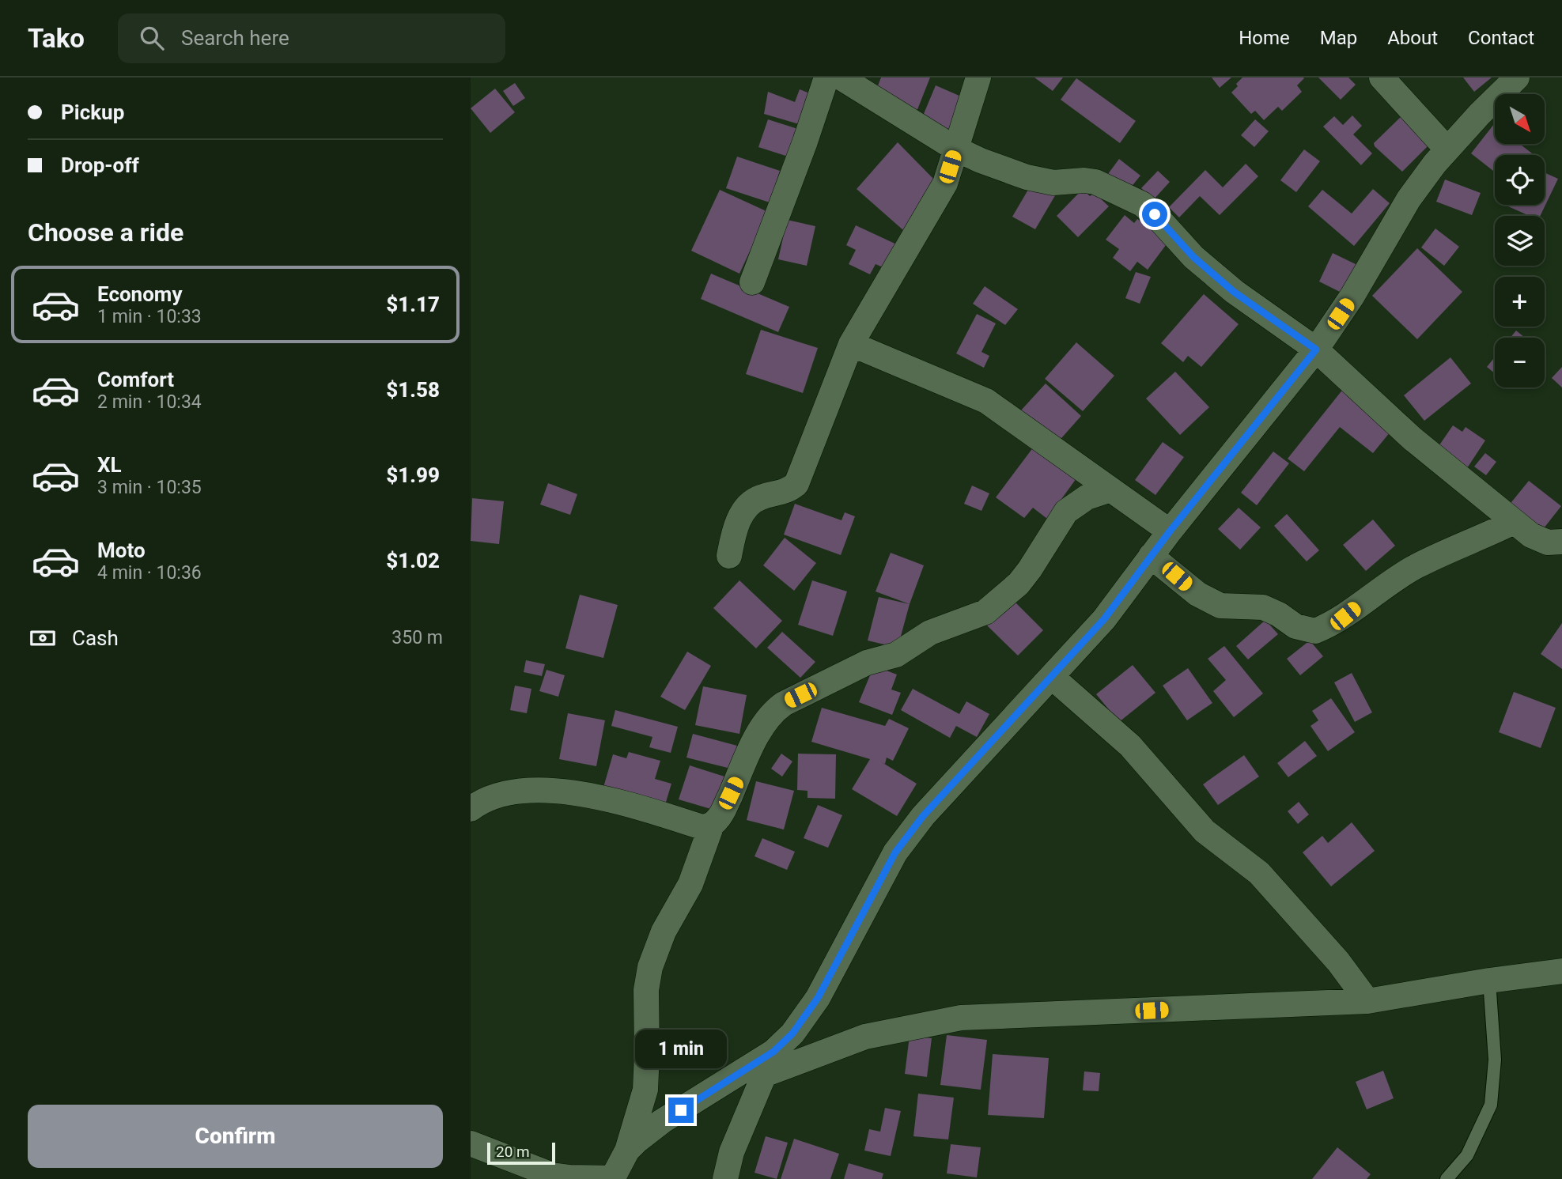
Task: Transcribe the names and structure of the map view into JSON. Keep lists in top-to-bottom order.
{
  "scale_bar": "20 m",
  "north": "bottom right",
  "page": {
    "header": "Tako",
    "search": "Search here",
    "nav": [
      "Home",
      "Map",
      "About",
      "Contact"
    ],
    "banner": ["Pickup", "Drop-off"],
    "map_buttons": ["+", "−"],
    "heading": "Choose a ride",
    "list": [
      {
        "name": "Economy",
        "note": "1 min · 10:33",
        "value": "$1.17"
      },
      {
        "name": "Comfort",
        "note": "2 min · 10:34",
        "value": "$1.58"
      },
      {
        "name": "XL",
        "note": "3 min · 10:35",
        "value": "$1.99"
      },
      {
        "name": "Moto",
        "note": "4 min · 10:36",
        "value": "$1.02"
      }
    ],
    "pay": ["Cash", "350 m"],
    "bubble": "1 min",
    "buttons": "Confirm",
    "scale": "20 m"
  }
}
